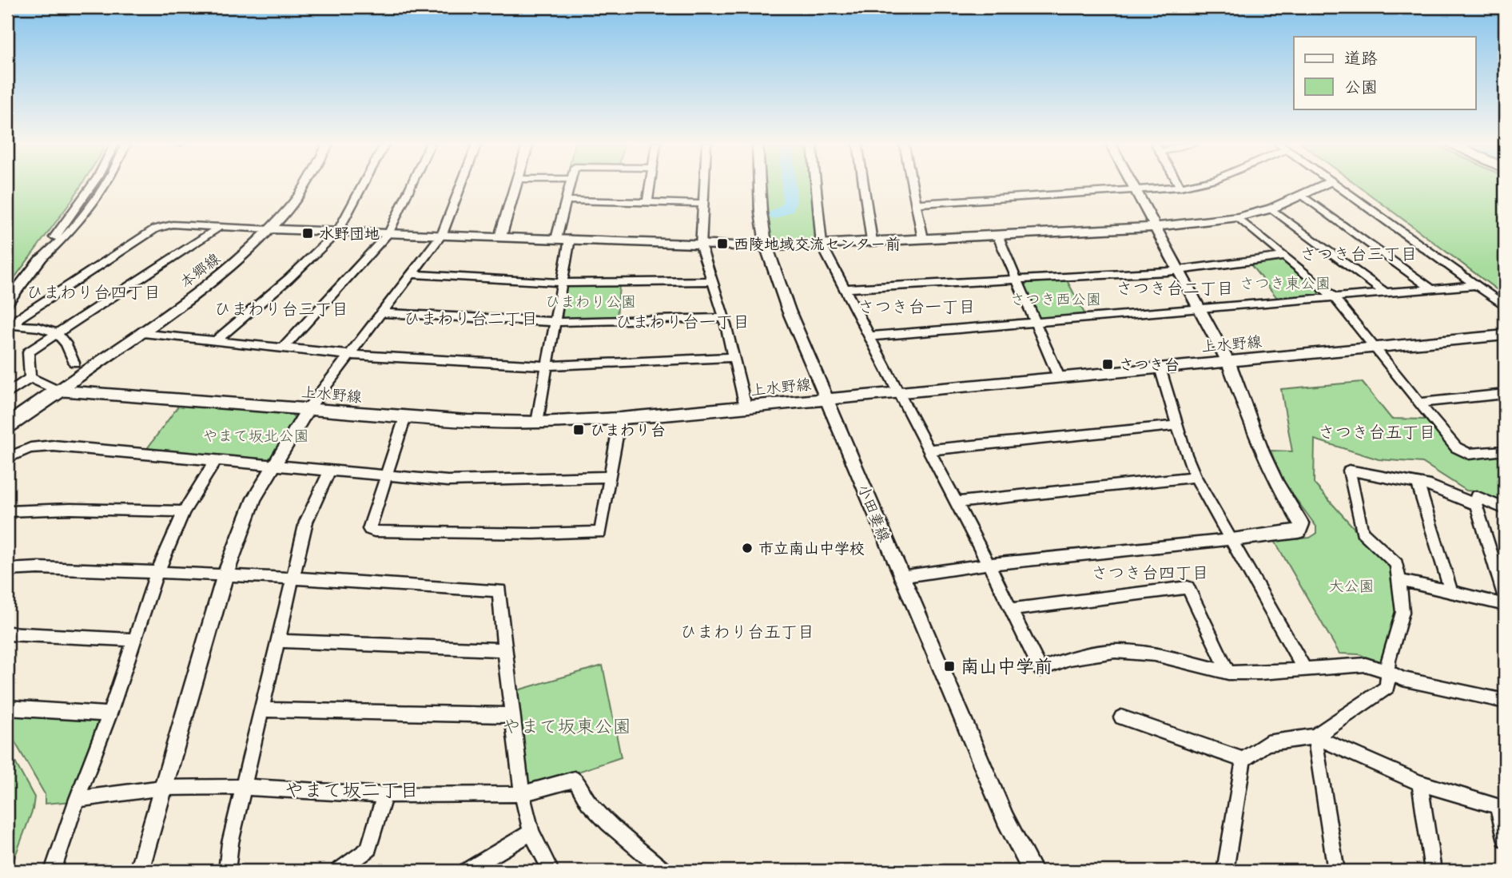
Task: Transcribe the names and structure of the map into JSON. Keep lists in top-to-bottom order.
{
  "streets": {
    "street": ["本郷線", "上水野線", "小田妻線"]
  },
  "crossings": [
    ["本郷線", "上水野線"],
    ["上水野線", "小田妻線"]
  ],
  "districts": [
    "さつき台三丁目",
    "さつき台二丁目",
    "ひまわり台四丁目",
    "さつき台一丁目",
    "ひまわり台三丁目",
    "ひまわり台二丁目",
    "ひまわり台一丁目",
    "さつき台五丁目",
    "さつき台四丁目",
    "ひまわり台五丁目",
    "やまて坂二丁目"
  ],
  "parks": [
    "さつき東公園",
    "さつき西公園",
    "ひまわり公園",
    "やまて坂北公園",
    "大公園",
    "やまて坂東公園"
  ],
  "places": {
    "transit": [
      "水野団地",
      "西陵地域交流センター前",
      "さつき台",
      "ひまわり台",
      "南山中学前"
    ],
    "other": ["市立南山中学校"]
  },
  "legend": ["道路", "公園"]
}
